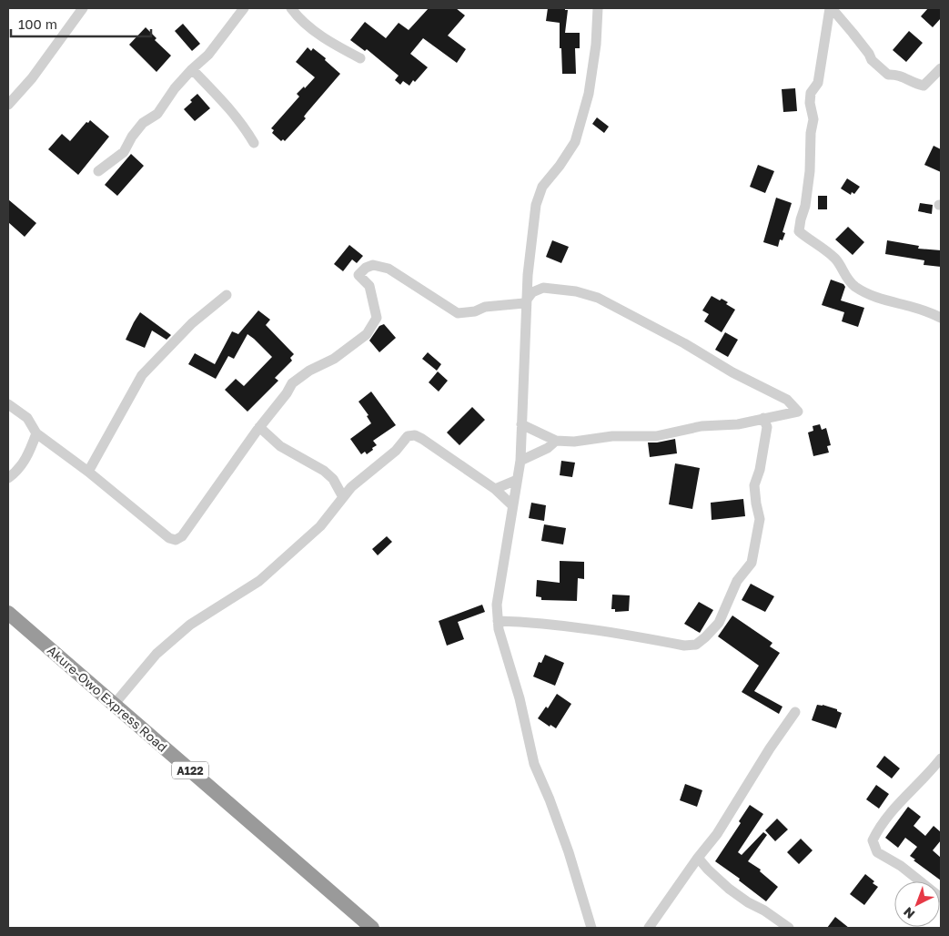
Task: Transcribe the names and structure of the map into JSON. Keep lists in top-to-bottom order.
{
  "streets": {
    "highway": ["Akure-Owo Express Road", "A122"]
  },
  "scale_bar": "100 m",
  "north": "bottom left"
}
